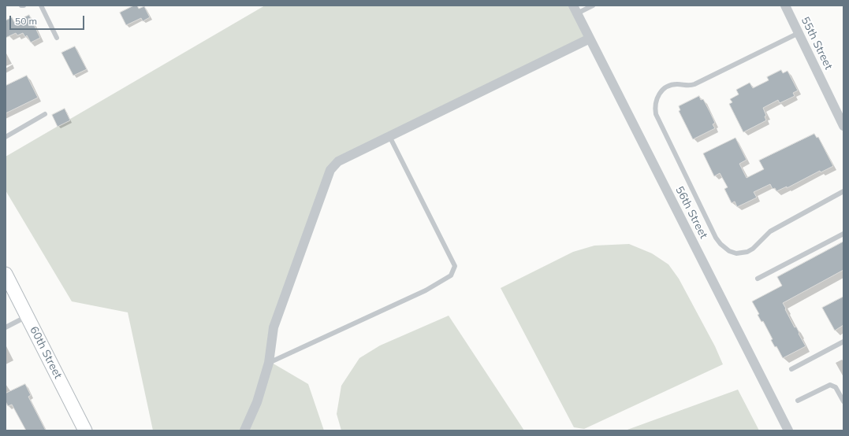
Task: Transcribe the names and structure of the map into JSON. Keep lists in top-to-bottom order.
{
  "streets": {
    "street": ["55th Street", "56th Street", "60th Street"]
  },
  "scale_bar": "50 m"
}
